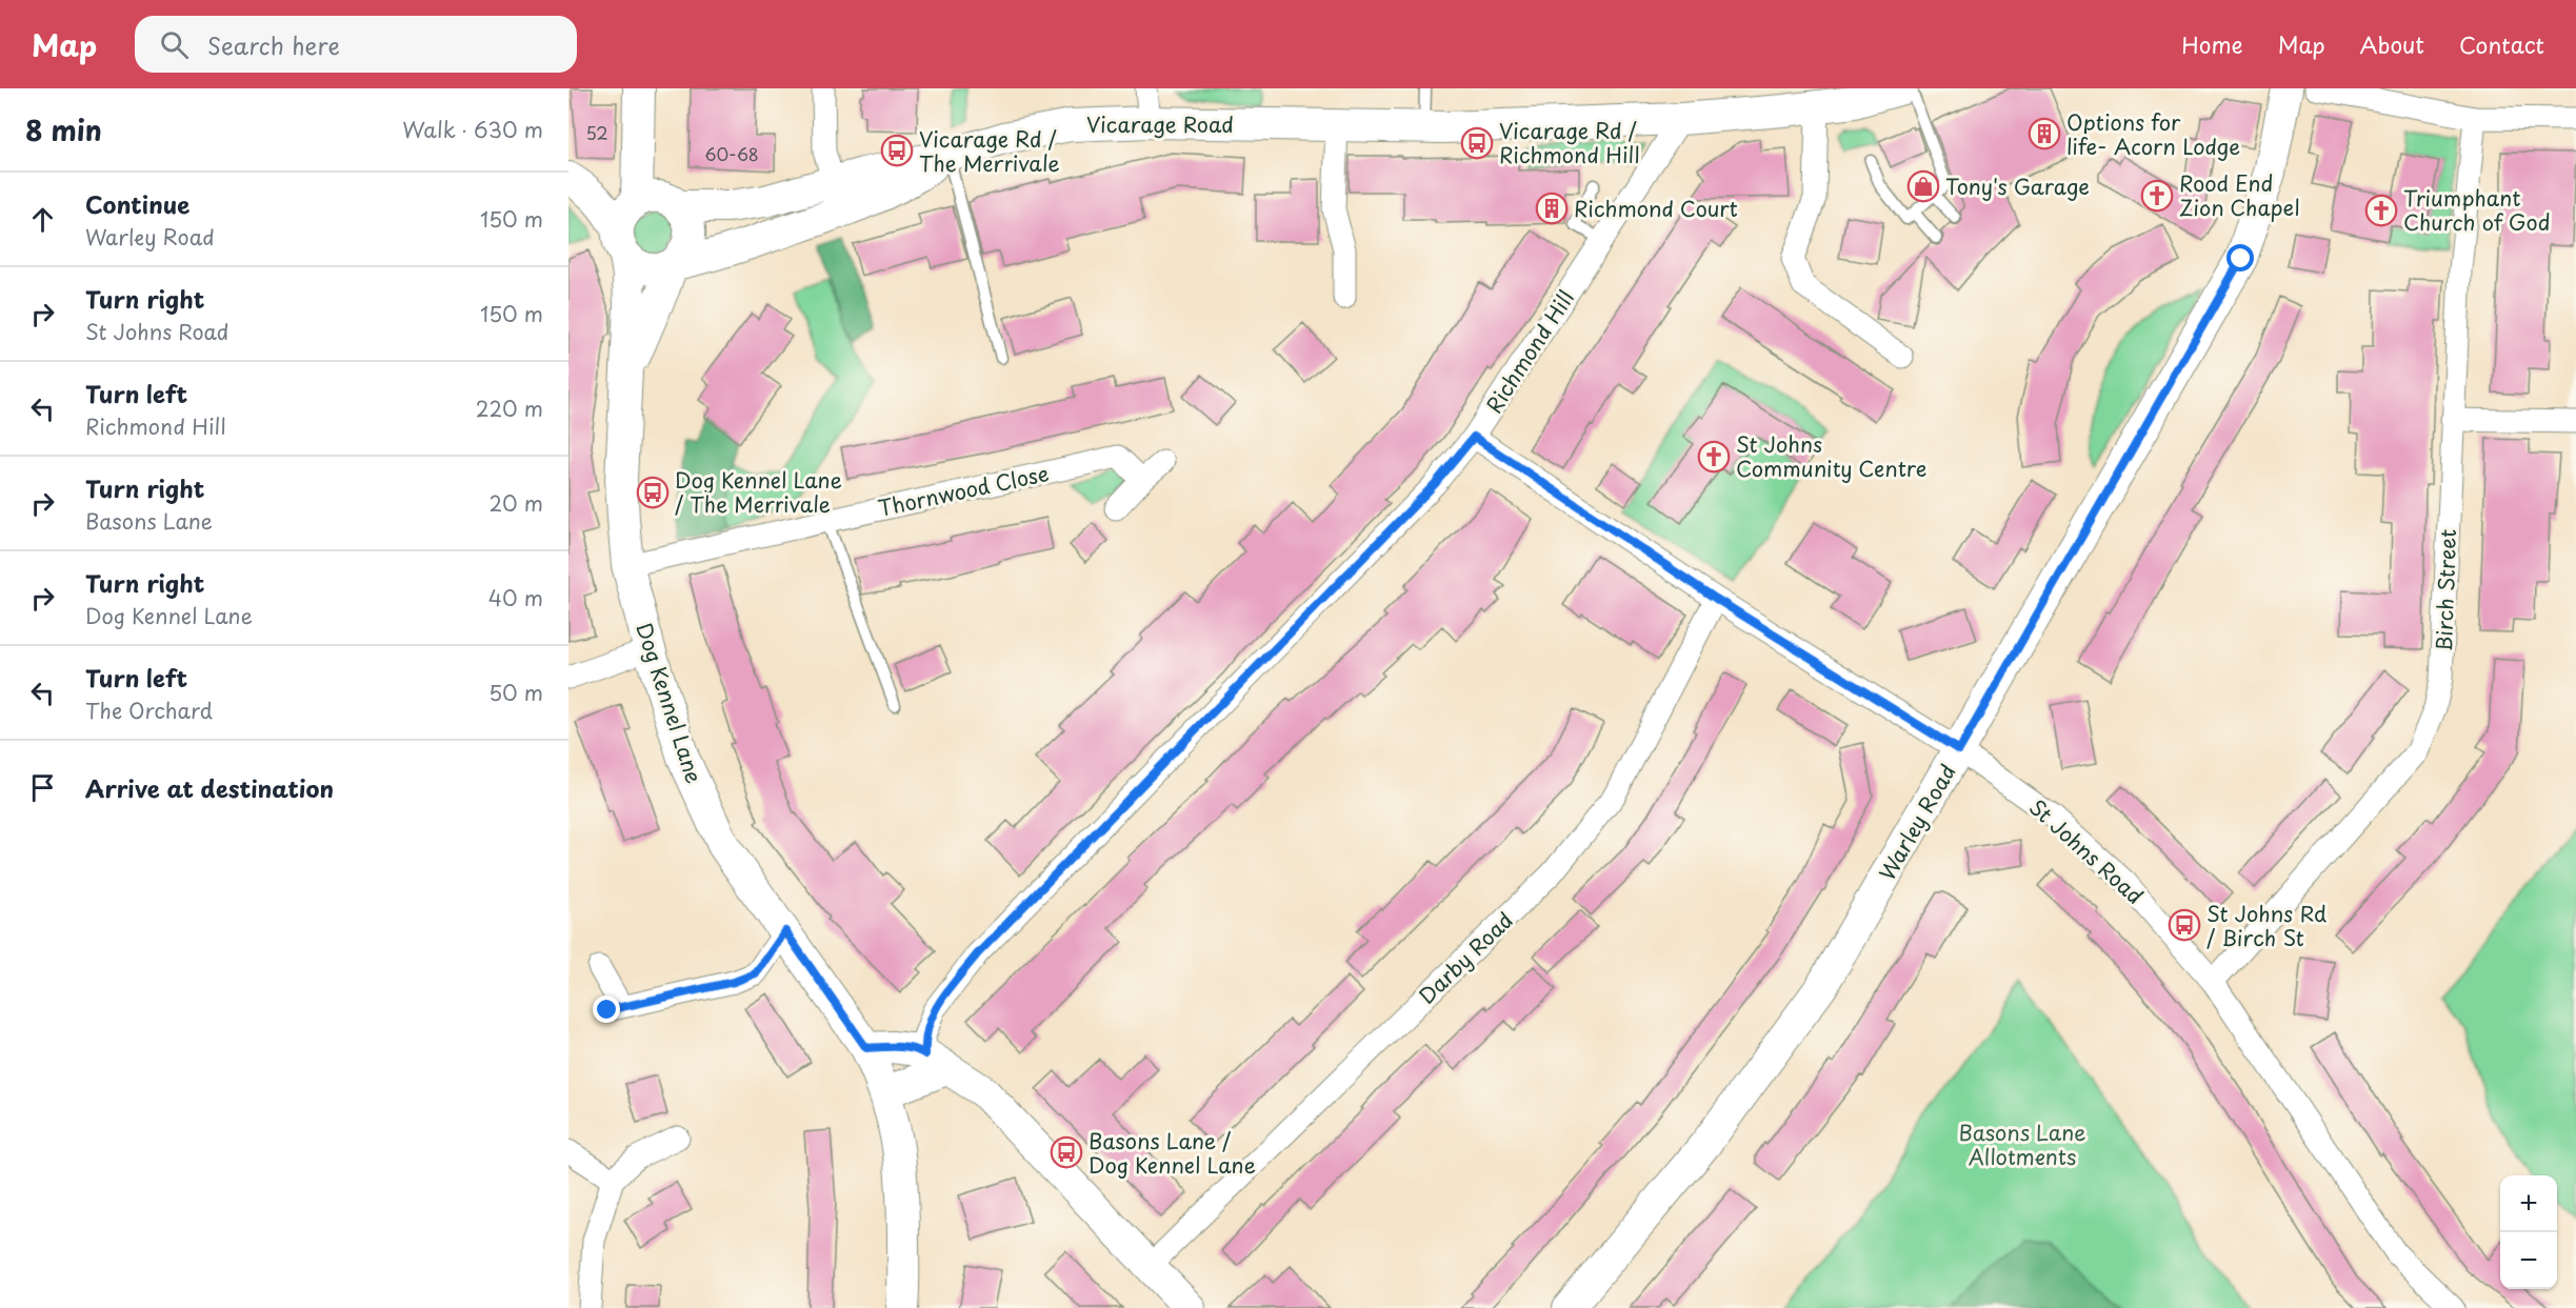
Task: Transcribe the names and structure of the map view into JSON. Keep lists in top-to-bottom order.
{
  "streets": {
    "main road": ["Vicarage Road", "Dog Kennel Lane", "Warley Road"],
    "street": [
      "Richmond Hill",
      "Thornwood Close",
      "Birch Street",
      "St Johns Road",
      "Darby Road"
    ]
  },
  "crossings": [
    ["Vicarage Road", "Richmond Hill"],
    ["Vicarage Road", "Dog Kennel Lane"],
    ["Richmond Hill", "St Johns Road"],
    ["Thornwood Close", "Dog Kennel Lane"],
    ["Birch Street", "St Johns Road"],
    ["Warley Road", "St Johns Road"],
    ["St Johns Road", "Darby Road"]
  ],
  "parks": ["Basons Lane Allotments"],
  "places": {
    "building": ["Options for life- Acorn Lodge", "Richmond Court"],
    "bus stop": [
      "Vicarage Rd / Richmond Hill",
      "Vicarage Rd / The Merrivale",
      "Dog Kennel Lane / The Merrivale",
      "St Johns Rd / Birch St",
      "Basons Lane / Dog Kennel Lane"
    ],
    "shop": ["Tony's Garage"],
    "church": ["Rood End Zion Chapel", "Triumphant Church of God", "St Johns Community Centre"]
  },
  "house_numbers": ["52", "60-68"],
  "page": {
    "header": "Map",
    "search": "Search here",
    "nav": [
      "Home",
      "Map",
      "About",
      "Contact"
    ],
    "heading": ["8 min", "Walk · 630 m"],
    "list": [
      ["Continue", "Warley Road", "150 m"],
      ["Turn right", "St Johns Road", "150 m"],
      ["Turn left", "Richmond Hill", "220 m"],
      ["Turn right", "Basons Lane", "20 m"],
      ["Turn right", "Dog Kennel Lane", "40 m"],
      ["Turn left", "The Orchard", "50 m"],
      "Arrive at destination"
    ],
    "map_buttons": ["+", "−"]
  }
}
